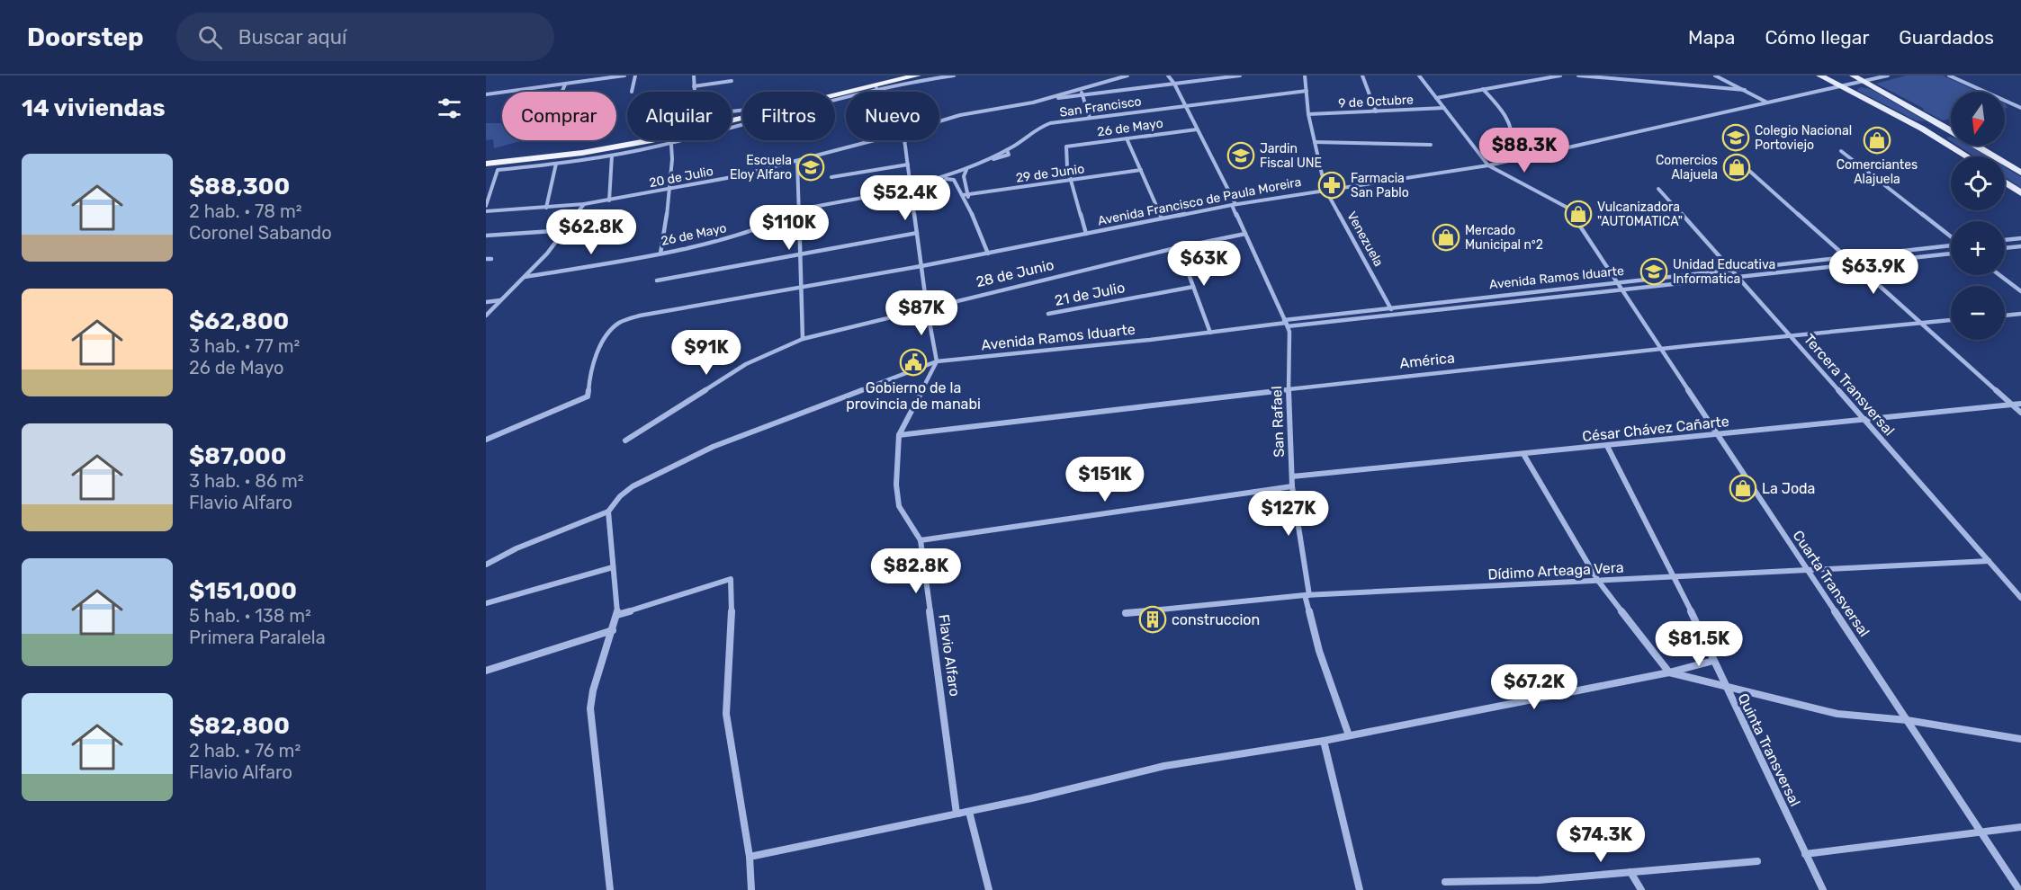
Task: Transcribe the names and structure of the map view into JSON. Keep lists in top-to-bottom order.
{
  "streets": {
    "street": [
      "9 de Octubre",
      "San Francisco",
      "26 de Mayo",
      "29 de Junio",
      "20 de Julio",
      "Avenida Francisco de Paula Moreira",
      "Venezuela",
      "28 de Junio",
      "Avenida Ramos Iduarte",
      "21 de Julio",
      "América",
      "Tercera Transversal",
      "San Rafael",
      "César Chávez Cañarte",
      "Dídimo Arteaga Vera",
      "Cuarta Transversal",
      "Flavio Alfaro",
      "Quinta Transversal"
    ]
  },
  "crossings": [
    ["9 de Octubre", "Venezuela"],
    ["San Francisco", "Venezuela"],
    ["San Francisco", "San Rafael"],
    ["26 de Mayo", "29 de Junio"],
    ["26 de Mayo", "San Rafael"],
    ["Avenida Francisco de Paula Moreira", "Venezuela"],
    ["Avenida Francisco de Paula Moreira", "San Rafael"],
    ["Avenida Francisco de Paula Moreira", "Cuarta Transversal"],
    ["Venezuela", "Avenida Ramos Iduarte"],
    ["28 de Junio", "San Rafael"],
    ["Avenida Ramos Iduarte", "Tercera Transversal"],
    ["Avenida Ramos Iduarte", "San Rafael"],
    ["Avenida Ramos Iduarte", "Cuarta Transversal"],
    ["Avenida Ramos Iduarte", "Flavio Alfaro"],
    ["América", "Tercera Transversal"],
    ["América", "San Rafael"],
    ["América", "Cuarta Transversal"],
    ["América", "Flavio Alfaro"],
    ["Tercera Transversal", "César Chávez Cañarte"],
    ["Tercera Transversal", "Dídimo Arteaga Vera"],
    ["San Rafael", "César Chávez Cañarte"],
    ["San Rafael", "Dídimo Arteaga Vera"],
    ["César Chávez Cañarte", "Cuarta Transversal"],
    ["César Chávez Cañarte", "Quinta Transversal"],
    ["Dídimo Arteaga Vera", "Cuarta Transversal"],
    ["Dídimo Arteaga Vera", "Quinta Transversal"]
  ],
  "places": {
    "school or university": [
      "Colegio Nacional Portoviejo",
      "Jardin Fiscal UNE",
      "Escuela Eloy Alfaro",
      "Unidad Educativa Informatica"
    ],
    "shop": [
      "Comerciantes Alajuela",
      "Comercios Alajuela",
      "Vulcanizadora \"AUTOMATICA\"",
      "Mercado Municipal nº2",
      "La Joda"
    ],
    "pharmacy": ["Farmacia San Pablo"],
    "public building": ["Gobierno de la provincia de manabi"],
    "building": ["construccion"]
  },
  "north": "bottom",
  "page": {
    "header": "Doorstep",
    "search": "Buscar aquí",
    "nav": ["Mapa", "Cómo llegar", "Guardados"],
    "heading": "14 viviendas",
    "map_buttons": ["+", "−"],
    "chip": [
      "Comprar",
      "Alquilar",
      "Filtros",
      "Nuevo"
    ],
    "price": [
      "$88.3K",
      "$52.4K",
      "$110K",
      "$62.8K",
      "$63K",
      "$63.9K",
      "$87K",
      "$91K",
      "$151K",
      "$127K",
      "$82.8K",
      "$81.5K",
      "$67.2K",
      "$74.3K"
    ],
    "list": [
      {
        "name": "$88,300",
        "note": "2 hab. · 78 m² · Coronel Sabando"
      },
      {
        "name": "$62,800",
        "note": "3 hab. · 77 m² · 26 de Mayo"
      },
      {
        "name": "$87,000",
        "note": "3 hab. · 86 m² · Flavio Alfaro"
      },
      {
        "name": "$151,000",
        "note": "5 hab. · 138 m² · Primera Paralela"
      },
      {
        "name": "$82,800",
        "note": "2 hab. · 76 m² · Flavio Alfaro"
      }
    ]
  }
}
